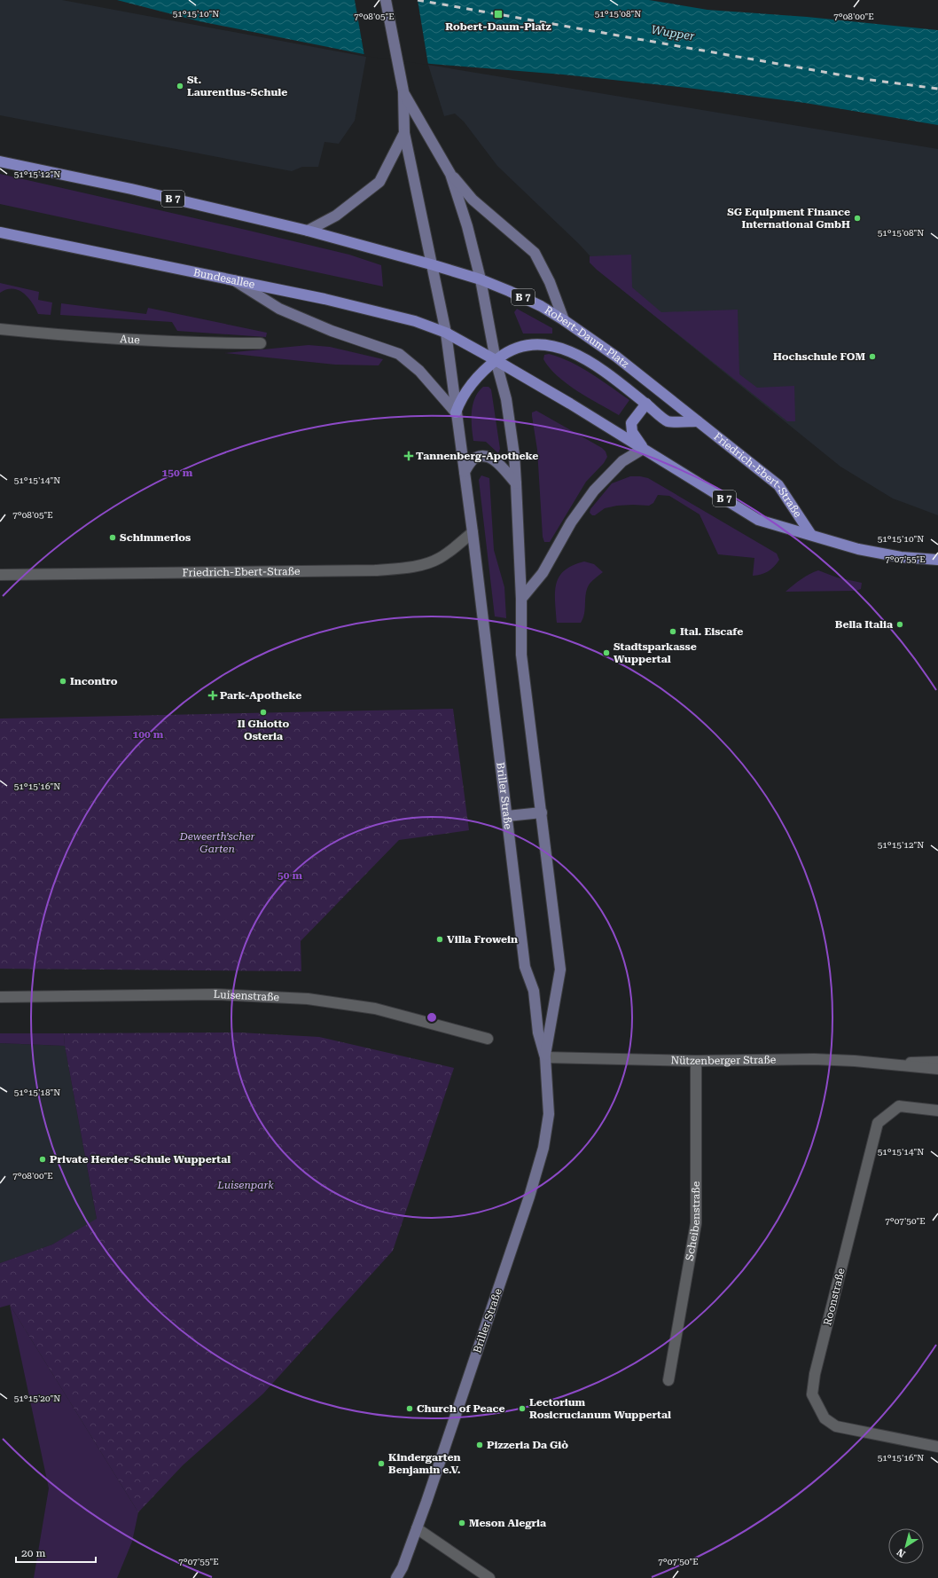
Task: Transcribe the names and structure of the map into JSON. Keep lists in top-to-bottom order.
{
  "streets": {
    "main road": [
      "B 7",
      "Bundesallee",
      "Robert-Daum-Platz",
      "Friedrich-Ebert-Straße",
      "Briller Straße"
    ],
    "street": [
      "Aue",
      "Luisenstraße",
      "Nützenberger Straße",
      "Scheibenstraße",
      "Roonstraße"
    ]
  },
  "crossings": [
    ["B 7", "Bundesallee"],
    ["B 7", "Robert-Daum-Platz"],
    ["B 7", "Friedrich-Ebert-Straße"],
    ["Robert-Daum-Platz", "Friedrich-Ebert-Straße"],
    ["Friedrich-Ebert-Straße", "Briller Straße"],
    ["Briller Straße", "Nützenberger Straße"],
    ["Nützenberger Straße", "Scheibenstraße"]
  ],
  "water": ["Wupper"],
  "parks": ["Deweerth’scher Garten", "Luisenpark"],
  "places": {
    "transit": ["Robert-Daum-Platz"],
    "other": [
      "St. Laurentius-Schule",
      "SG Equipment Finance International GmbH",
      "Hochschule FOM",
      "Schimmerlos",
      "Bella Italia",
      "Ital. Eiscafe",
      "Stadtsparkasse Wuppertal",
      "Incontro",
      "Il Ghiotto Osteria",
      "Villa Frowein",
      "Private Herder-Schule Wuppertal",
      "Church of Peace",
      "Lectorium Rosicrucianum Wuppertal",
      "Pizzeria Da Giò",
      "Kindergarten Benjamin e.V.",
      "Meson Alegria"
    ],
    "health": ["Tannenberg-Apotheke", "Park-Apotheke"]
  },
  "scale_bar": "20 m",
  "north": "bottom left",
  "coordinates": [
    "51°15'10\"N",
    "51°15'08\"N",
    "7°08'05\"E",
    "7°08'00\"E",
    "51°15'12\"N",
    "51°15'14\"N",
    "7°07'55\"E",
    "51°15'16\"N",
    "51°15'18\"N",
    "7°07'50\"E",
    "51°15'20\"N"
  ],
  "rings": ["150 m", "100 m", "50 m"]
}
